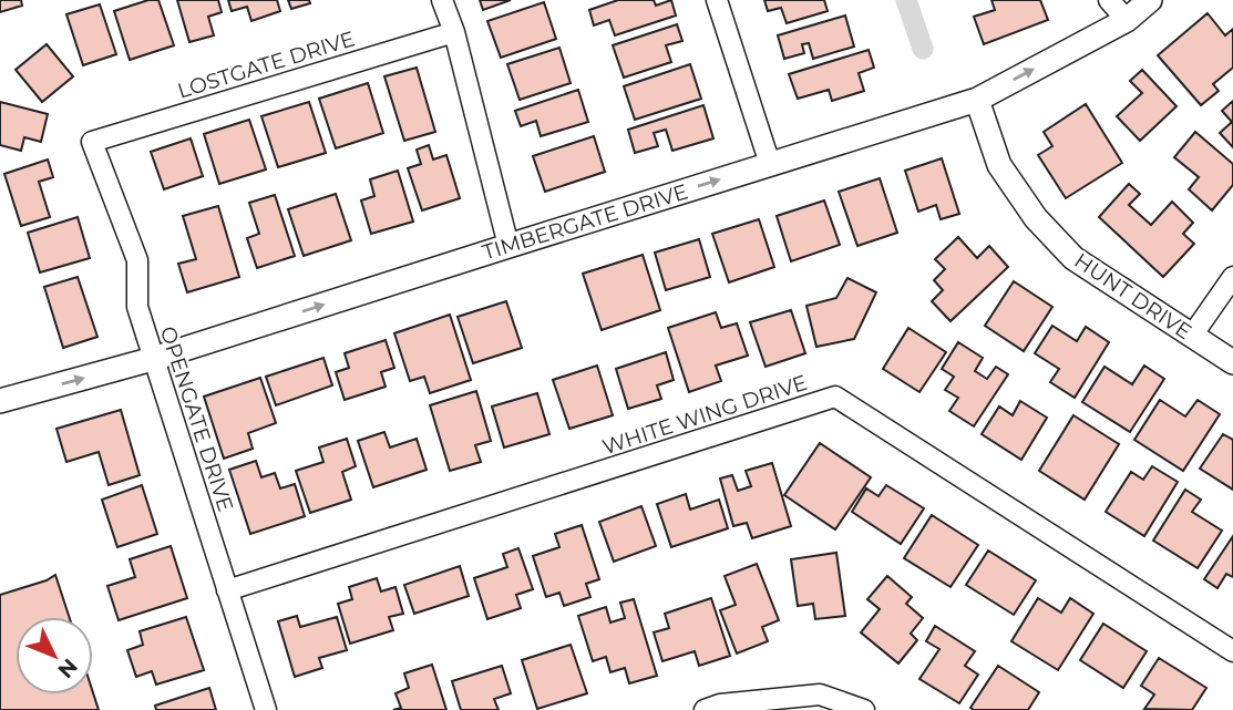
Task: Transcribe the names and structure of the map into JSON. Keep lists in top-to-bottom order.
{
  "streets": {
    "street": [
      "LOSTGATE DRIVE",
      "TIMBERGATE DRIVE",
      "HUNT DRIVE",
      "WHITE WING DRIVE",
      "OPENGATE DRIVE"
    ]
  },
  "crossings": [
    ["LOSTGATE DRIVE", "OPENGATE DRIVE"],
    ["TIMBERGATE DRIVE", "HUNT DRIVE"],
    ["TIMBERGATE DRIVE", "OPENGATE DRIVE"],
    ["WHITE WING DRIVE", "OPENGATE DRIVE"]
  ],
  "one_way": ["TIMBERGATE DRIVE"],
  "north": "bottom right"
}
